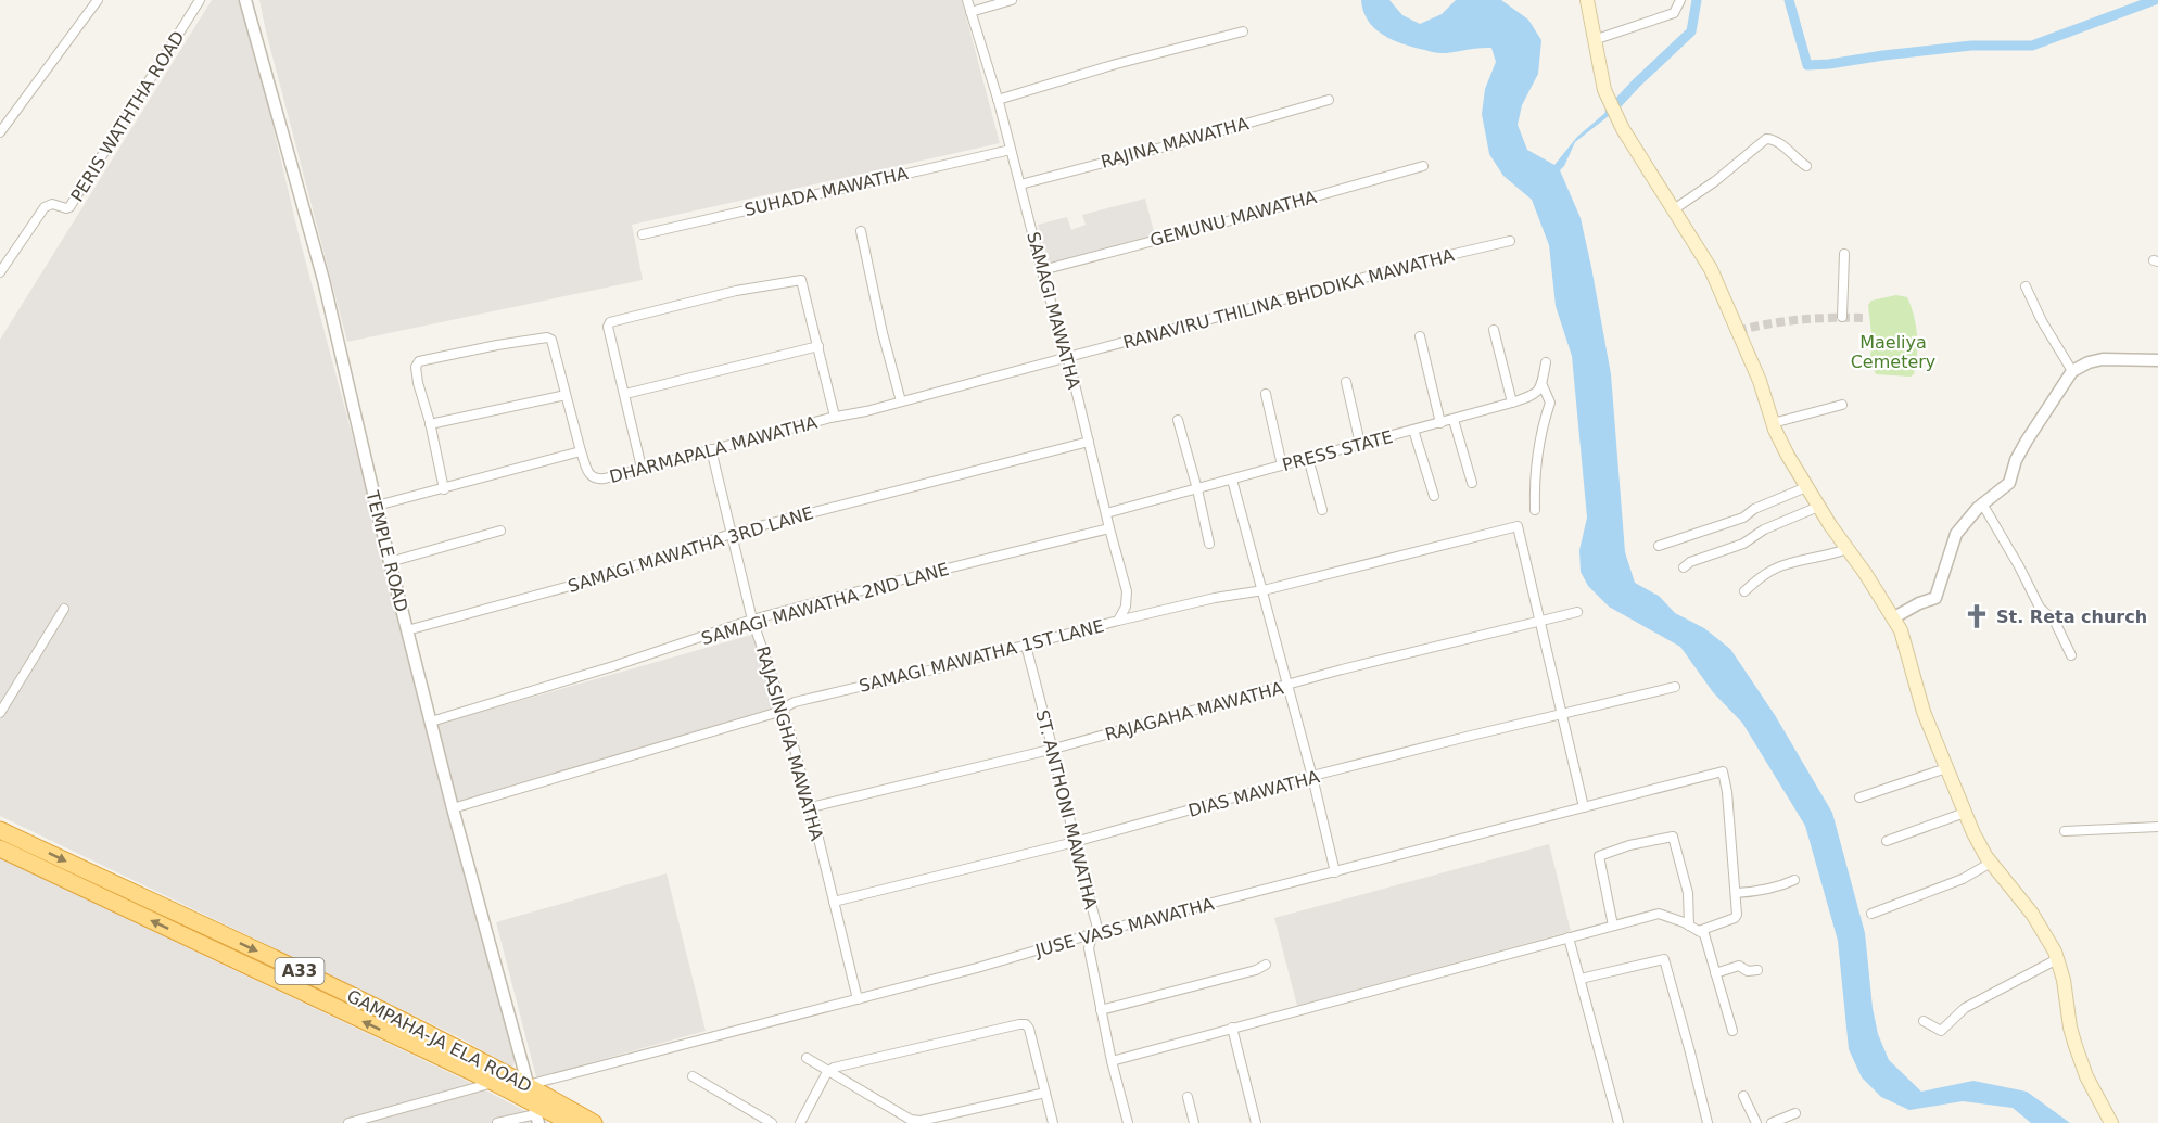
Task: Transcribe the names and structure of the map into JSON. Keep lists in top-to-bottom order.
{
  "streets": {
    "highway": ["A33", "GAMPAHA-JA ELA ROAD"],
    "street": [
      "PERIS WATHTHA ROAD",
      "RAJINA MAWATHA",
      "SUHADA MAWATHA",
      "GEMUNU MAWATHA",
      "RANAVIRU THILINA BHDDIKA MAWATHA",
      "SAMAGI MAWATHA",
      "DHARMAPALA MAWATHA",
      "PRESS STATE",
      "SAMAGI MAWATHA 3RD LANE",
      "TEMPLE ROAD",
      "SAMAGI MAWATHA 2ND LANE",
      "SAMAGI MAWATHA 1ST LANE",
      "RAJAGAHA MAWATHA",
      "RAJASINGHA MAWATHA",
      "DIAS MAWATHA",
      "ST. ANTHONI MAWATHA",
      "JUSE VASS MAWATHA"
    ]
  },
  "crossings": [
    ["RAJINA MAWATHA", "SAMAGI MAWATHA"],
    ["SUHADA MAWATHA", "SAMAGI MAWATHA"],
    ["GEMUNU MAWATHA", "SAMAGI MAWATHA"],
    ["RANAVIRU THILINA BHDDIKA MAWATHA", "SAMAGI MAWATHA"],
    ["RANAVIRU THILINA BHDDIKA MAWATHA", "DHARMAPALA MAWATHA"],
    ["SAMAGI MAWATHA", "DHARMAPALA MAWATHA"],
    ["SAMAGI MAWATHA", "PRESS STATE"],
    ["SAMAGI MAWATHA", "SAMAGI MAWATHA 3RD LANE"],
    ["SAMAGI MAWATHA", "SAMAGI MAWATHA 2ND LANE"],
    ["SAMAGI MAWATHA", "SAMAGI MAWATHA 1ST LANE"],
    ["DHARMAPALA MAWATHA", "RAJASINGHA MAWATHA"],
    ["SAMAGI MAWATHA 3RD LANE", "TEMPLE ROAD"],
    ["SAMAGI MAWATHA 3RD LANE", "RAJASINGHA MAWATHA"],
    ["TEMPLE ROAD", "SAMAGI MAWATHA 2ND LANE"],
    ["TEMPLE ROAD", "SAMAGI MAWATHA 1ST LANE"],
    ["TEMPLE ROAD", "JUSE VASS MAWATHA"],
    ["TEMPLE ROAD", "GAMPAHA-JA ELA ROAD"],
    ["SAMAGI MAWATHA 2ND LANE", "RAJASINGHA MAWATHA"],
    ["SAMAGI MAWATHA 1ST LANE", "RAJAGAHA MAWATHA"],
    ["SAMAGI MAWATHA 1ST LANE", "RAJASINGHA MAWATHA"],
    ["SAMAGI MAWATHA 1ST LANE", "ST. ANTHONI MAWATHA"],
    ["RAJAGAHA MAWATHA", "RAJASINGHA MAWATHA"],
    ["RAJAGAHA MAWATHA", "ST. ANTHONI MAWATHA"],
    ["RAJASINGHA MAWATHA", "DIAS MAWATHA"],
    ["RAJASINGHA MAWATHA", "JUSE VASS MAWATHA"],
    ["DIAS MAWATHA", "ST. ANTHONI MAWATHA"],
    ["ST. ANTHONI MAWATHA", "JUSE VASS MAWATHA"],
    ["JUSE VASS MAWATHA", "GAMPAHA-JA ELA ROAD"]
  ],
  "parks": ["Maeliya Cemetery"],
  "places": {
    "church": ["St. Reta church"]
  }
}
